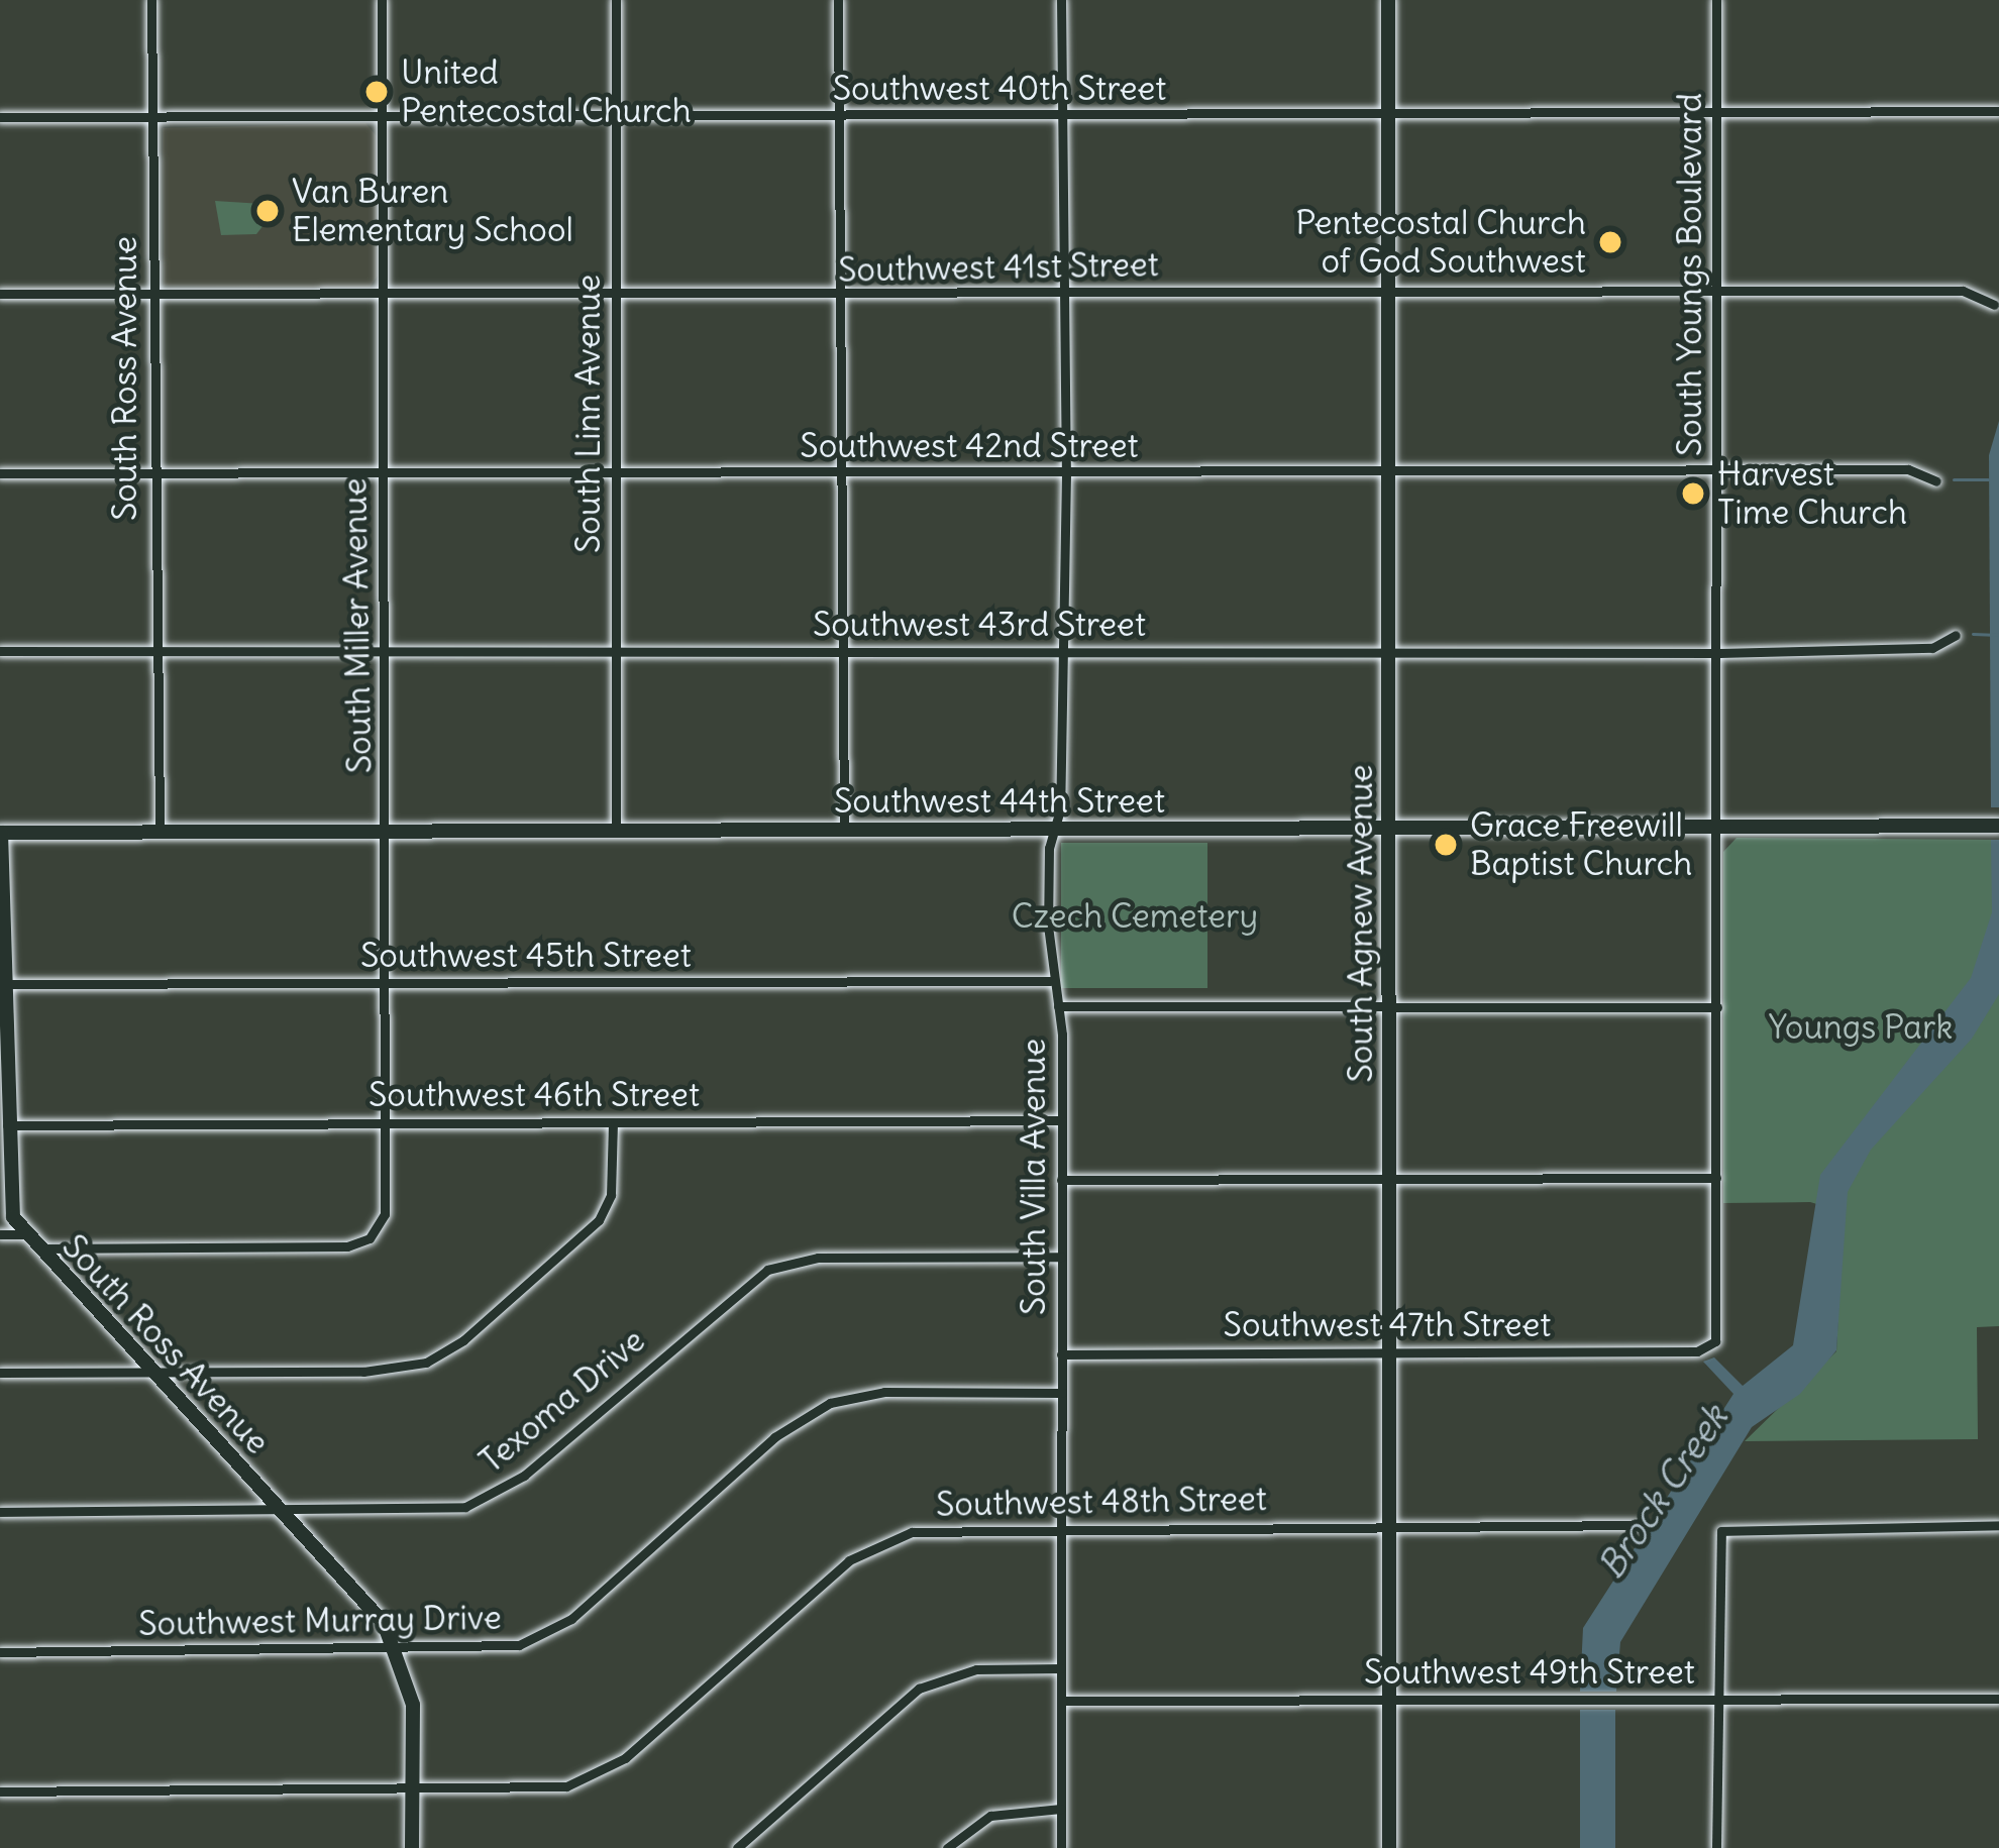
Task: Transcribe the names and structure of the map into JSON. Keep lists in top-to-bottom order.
{
  "streets": {
    "street": [
      "Southwest 40th Street",
      "Southwest 41st Street",
      "South Youngs Boulevard",
      "South Ross Avenue",
      "South Linn Avenue",
      "Southwest 42nd Street",
      "Southwest 43rd Street",
      "South Miller Avenue",
      "Southwest 44th Street",
      "South Agnew Avenue",
      "Southwest 45th Street",
      "Southwest 46th Street",
      "South Villa Avenue",
      "Southwest 47th Street",
      "Texoma Drive",
      "Southwest 48th Street",
      "Southwest Murray Drive",
      "Southwest 49th Street"
    ]
  },
  "crossings": [
    ["Southwest 40th Street", "South Youngs Boulevard"],
    ["Southwest 40th Street", "South Ross Avenue"],
    ["Southwest 40th Street", "South Linn Avenue"],
    ["Southwest 40th Street", "South Miller Avenue"],
    ["Southwest 40th Street", "South Agnew Avenue"],
    ["Southwest 40th Street", "South Villa Avenue"],
    ["Southwest 41st Street", "South Youngs Boulevard"],
    ["Southwest 41st Street", "South Ross Avenue"],
    ["Southwest 41st Street", "South Linn Avenue"],
    ["Southwest 41st Street", "South Miller Avenue"],
    ["Southwest 41st Street", "South Agnew Avenue"],
    ["Southwest 41st Street", "South Villa Avenue"],
    ["South Youngs Boulevard", "Southwest 42nd Street"],
    ["South Youngs Boulevard", "Southwest 43rd Street"],
    ["South Youngs Boulevard", "Southwest 44th Street"],
    ["South Youngs Boulevard", "Southwest 47th Street"],
    ["South Ross Avenue", "Southwest 42nd Street"],
    ["South Ross Avenue", "Southwest 43rd Street"],
    ["South Ross Avenue", "South Miller Avenue"],
    ["South Ross Avenue", "Southwest 44th Street"],
    ["South Ross Avenue", "Southwest 45th Street"],
    ["South Ross Avenue", "Southwest 46th Street"],
    ["South Ross Avenue", "Texoma Drive"],
    ["South Ross Avenue", "Southwest 48th Street"],
    ["South Ross Avenue", "Southwest Murray Drive"],
    ["South Linn Avenue", "Southwest 42nd Street"],
    ["South Linn Avenue", "Southwest 43rd Street"],
    ["South Linn Avenue", "Southwest 44th Street"],
    ["Southwest 42nd Street", "South Miller Avenue"],
    ["Southwest 42nd Street", "South Agnew Avenue"],
    ["Southwest 42nd Street", "South Villa Avenue"],
    ["Southwest 43rd Street", "South Miller Avenue"],
    ["Southwest 43rd Street", "South Agnew Avenue"],
    ["Southwest 43rd Street", "South Villa Avenue"],
    ["South Miller Avenue", "Southwest 44th Street"],
    ["South Miller Avenue", "Southwest 45th Street"],
    ["South Miller Avenue", "Southwest 46th Street"],
    ["Southwest 44th Street", "South Agnew Avenue"],
    ["Southwest 44th Street", "South Villa Avenue"],
    ["South Agnew Avenue", "Southwest 47th Street"],
    ["South Agnew Avenue", "Southwest 48th Street"],
    ["South Agnew Avenue", "Southwest 49th Street"],
    ["Southwest 45th Street", "South Villa Avenue"],
    ["Southwest 46th Street", "South Villa Avenue"],
    ["South Villa Avenue", "Southwest 47th Street"],
    ["South Villa Avenue", "Texoma Drive"],
    ["South Villa Avenue", "Southwest 48th Street"],
    ["South Villa Avenue", "Southwest Murray Drive"],
    ["South Villa Avenue", "Southwest 49th Street"]
  ],
  "water": ["Brock Creek"],
  "parks": ["Czech Cemetery", "Youngs Park"],
  "places": [
    "United Pentecostal Church",
    "Van Buren Elementary School",
    "Pentecostal Church of God Southwest",
    "Harvest Time Church",
    "Grace Freewill Baptist Church"
  ]
}
